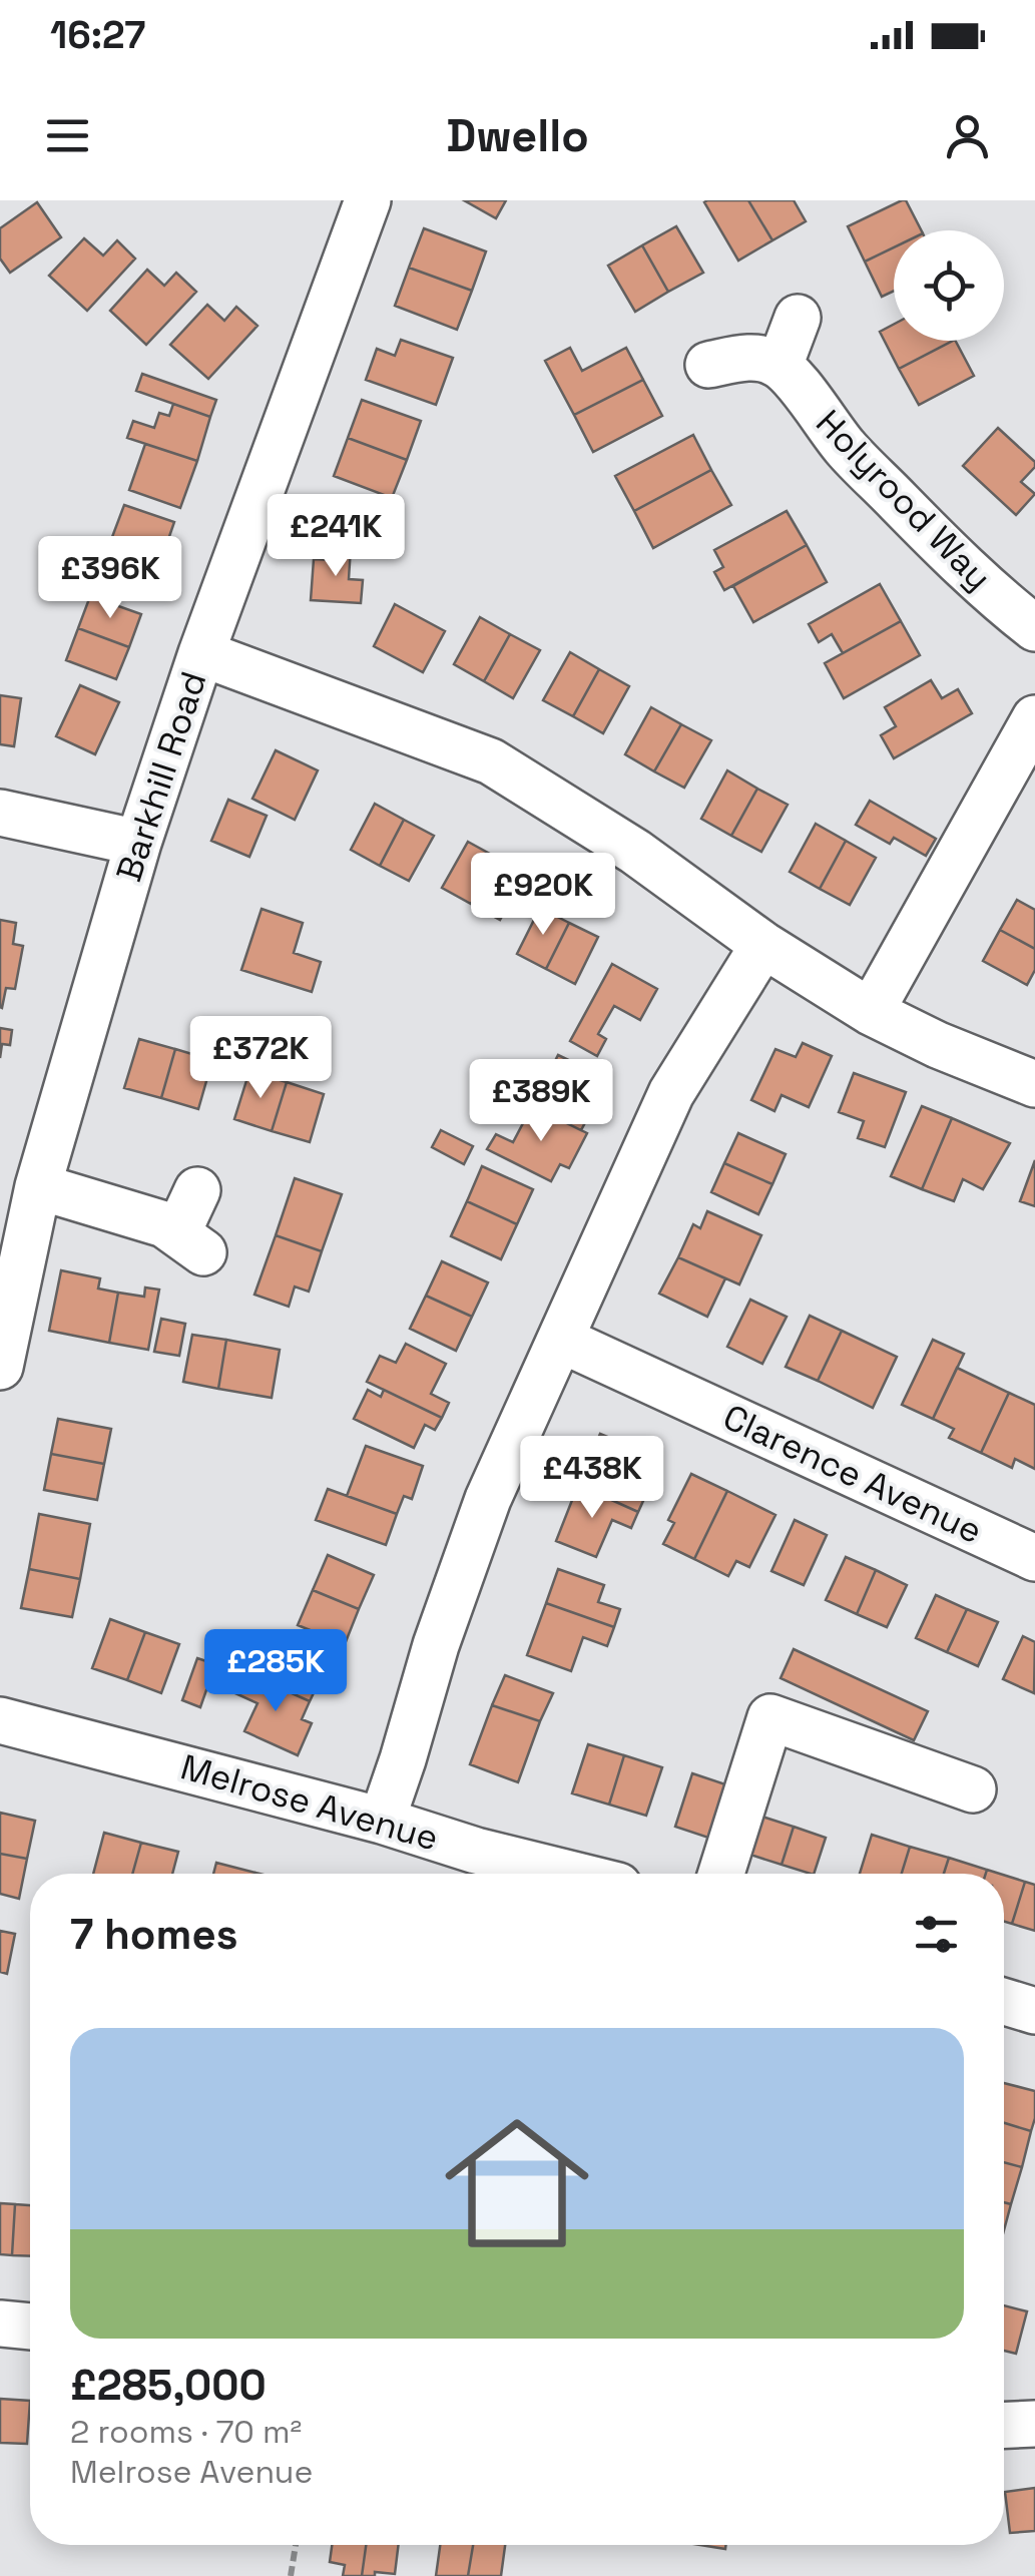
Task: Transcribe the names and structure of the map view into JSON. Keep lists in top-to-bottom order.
{
  "streets": {
    "street": [
      "Holyrood Way",
      "Barkhill Road",
      "Clarence Avenue",
      "Melrose Avenue"
    ]
  },
  "page": {
    "status": "16:27",
    "header": "Dwello",
    "price": [
      "£241K",
      "£396K",
      "£920K",
      "£372K",
      "£389K",
      "£438K",
      "£285K"
    ],
    "heading": "7 homes",
    "list": [
      {
        "name": "£285,000",
        "note": "2 rooms · 70 m² · Melrose Avenue"
      }
    ]
  }
}
